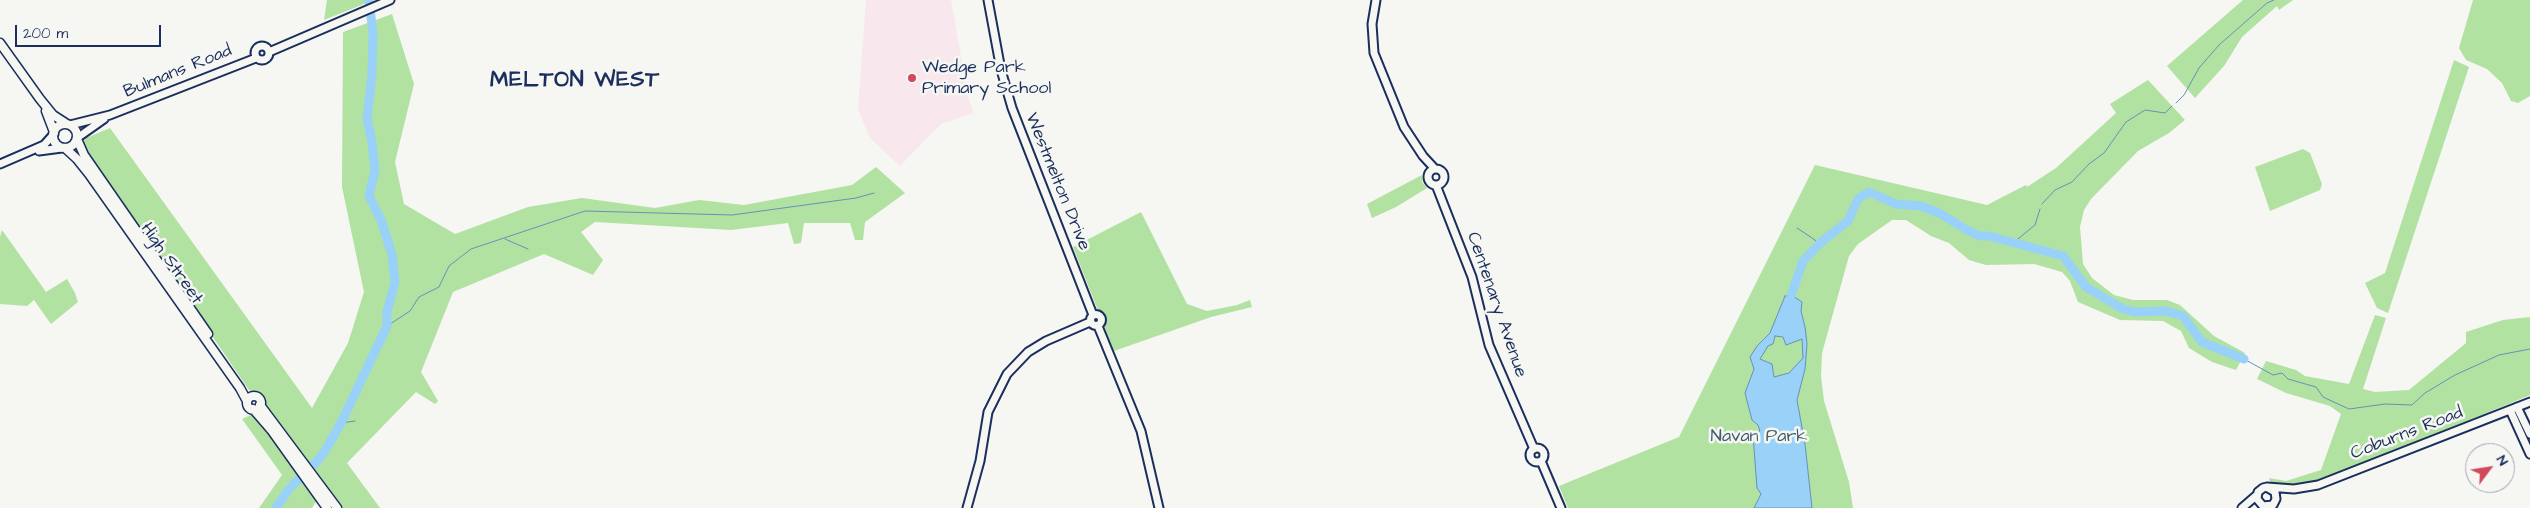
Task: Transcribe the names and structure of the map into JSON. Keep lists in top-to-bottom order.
{
  "streets": {
    "main road": ["High Street"],
    "street": [
      "Bulmans Road",
      "Westmelton Drive",
      "Centenary Avenue",
      "Coburns Road"
    ]
  },
  "crossings": [
    ["Bulmans Road", "High Street"]
  ],
  "districts": ["MELTON WEST"],
  "parks": ["Navan Park"],
  "places": ["Wedge Park Primary School"],
  "scale_bar": "200 m",
  "north": "top right"
}
